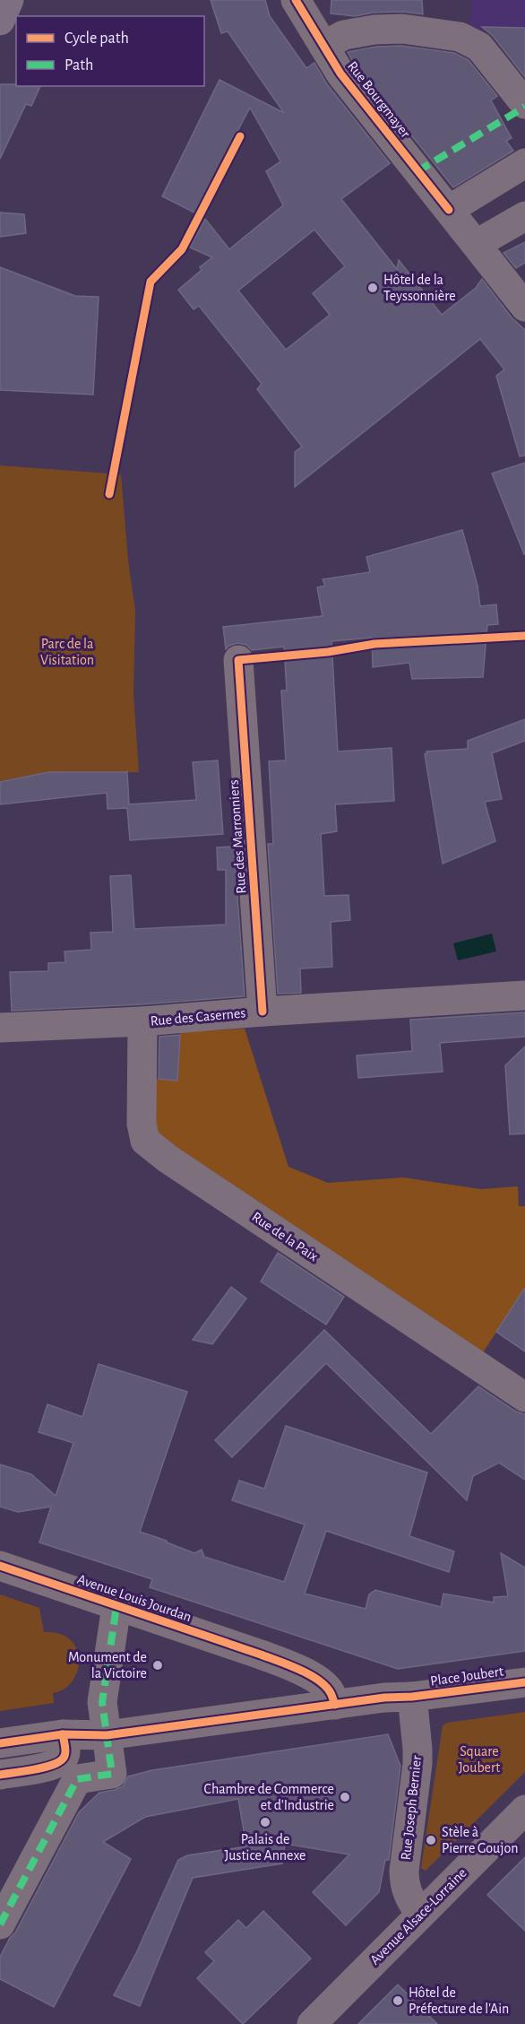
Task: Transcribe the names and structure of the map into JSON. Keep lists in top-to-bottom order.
{
  "streets": {
    "street": [
      "Rue Bourgmayer",
      "Rue des Marronniers",
      "Rue des Casernes",
      "Rue de la Paix",
      "Avenue Louis Jourdan",
      "Place Joubert",
      "Rue Joseph Bernier",
      "Avenue Alsace-Lorraine"
    ]
  },
  "crossings": [
    ["Rue des Marronniers", "Rue des Casernes"],
    ["Rue des Casernes", "Rue de la Paix"],
    ["Avenue Louis Jourdan", "Place Joubert"],
    ["Place Joubert", "Rue Joseph Bernier"],
    ["Rue Joseph Bernier", "Avenue Alsace-Lorraine"]
  ],
  "parks": ["Parc de la Visitation", "Square Joubert"],
  "places": [
    "Hôtel de la Teyssonnière",
    "Monument de la Victoire",
    "Chambre de Commerce et d'Industrie",
    "Palais de Justice Annexe",
    "Stèle à Pierre Goujon",
    "Hôtel de Préfecture de l'Ain"
  ],
  "legend": ["Cycle path", "Path"]
}
